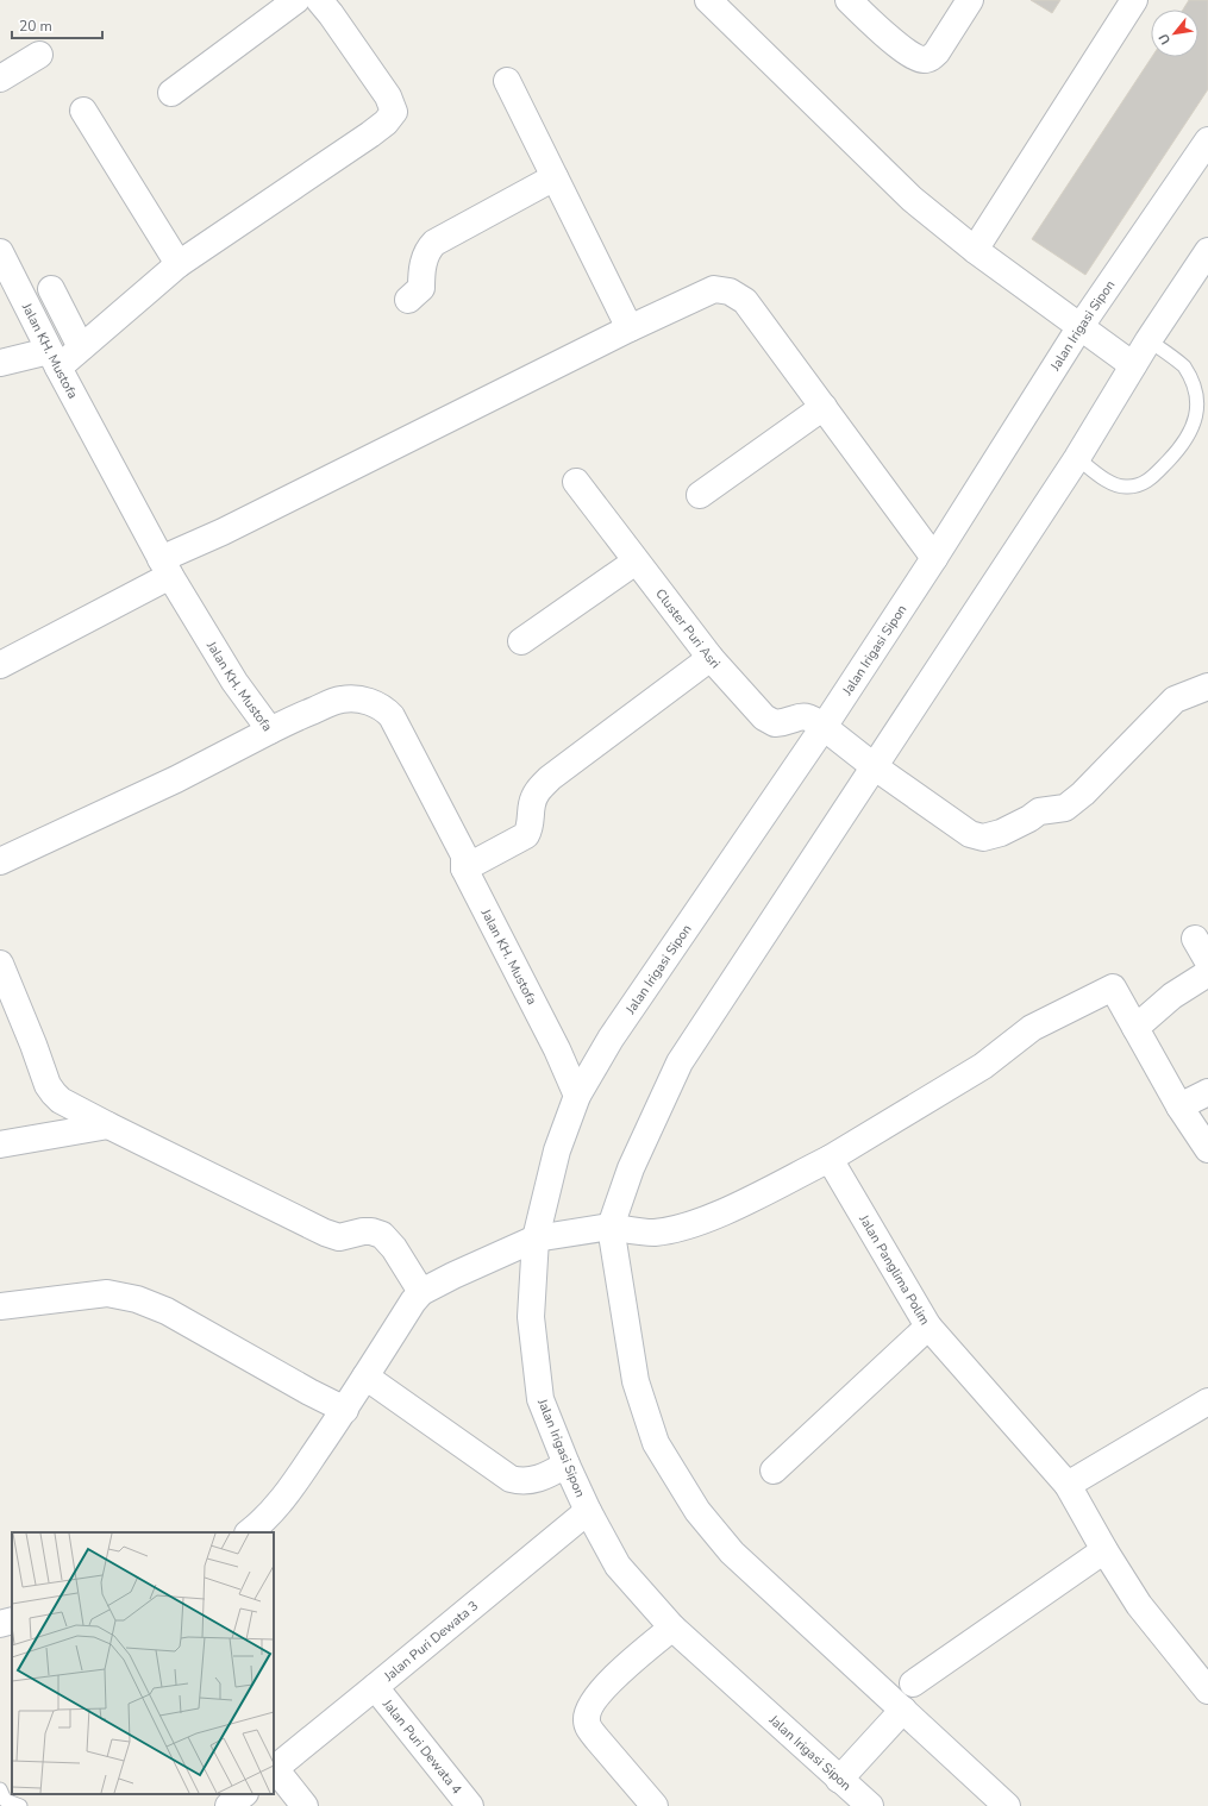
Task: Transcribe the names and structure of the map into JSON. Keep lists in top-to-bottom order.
{
  "streets": {
    "street": [
      "Jalan Irigasi Sipon",
      "Jalan KH. Mustofa",
      "Cluster Puri Asri",
      "Jalan Panglima Polim",
      "Jalan Puri Dewata 3",
      "Jalan Puri Dewata 4"
    ]
  },
  "crossings": [
    ["Jalan Irigasi Sipon", "Jalan KH. Mustofa"],
    ["Jalan Irigasi Sipon", "Cluster Puri Asri"],
    ["Jalan Irigasi Sipon", "Jalan Puri Dewata 3"],
    ["Jalan Puri Dewata 3", "Jalan Puri Dewata 4"]
  ],
  "scale_bar": "20 m",
  "north": "bottom left"
}
